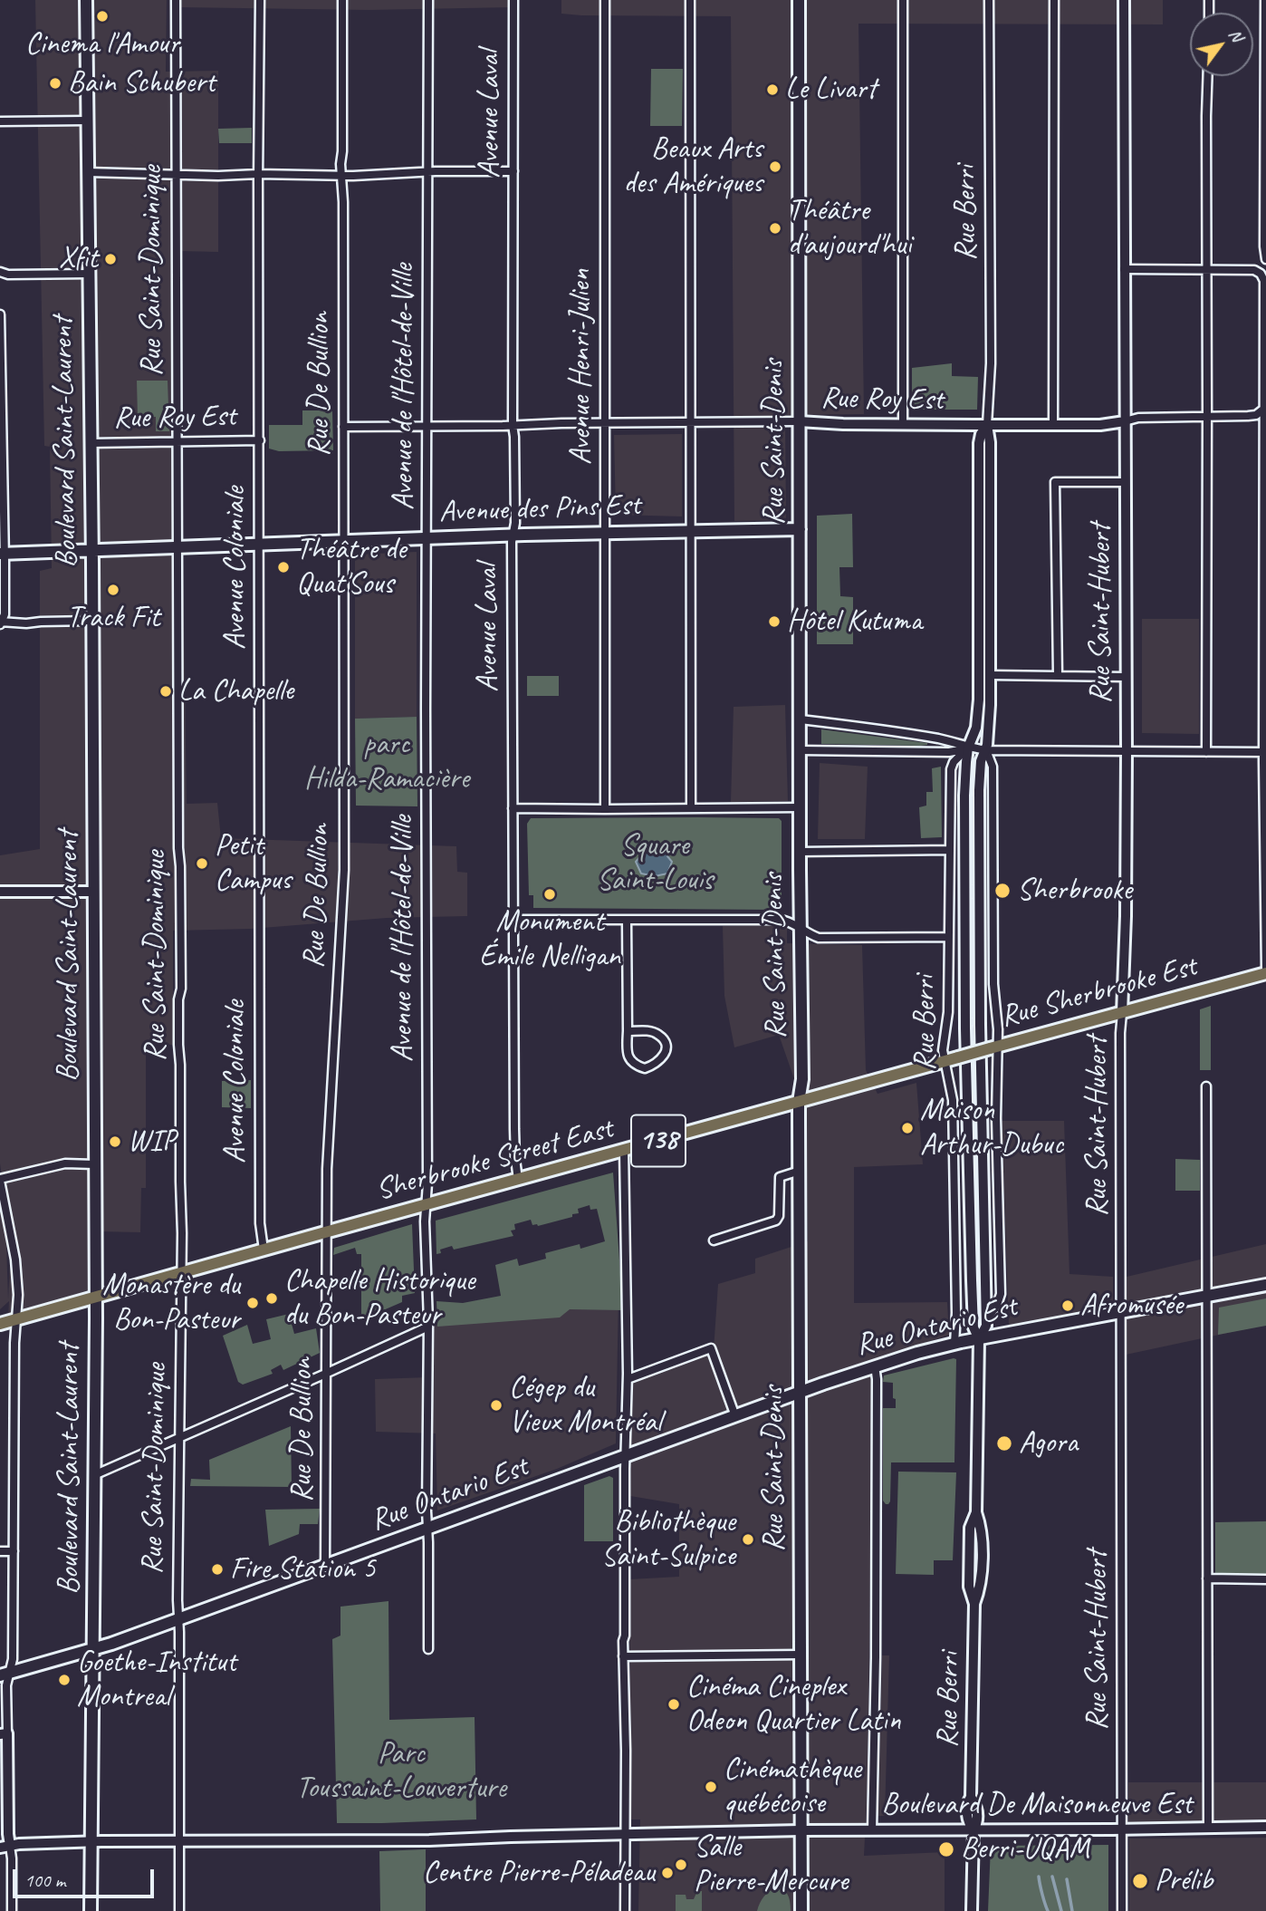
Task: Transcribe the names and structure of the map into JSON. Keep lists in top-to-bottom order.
{
  "streets": {
    "main road": [
      "Boulevard Saint-Laurent",
      "Rue Saint-Denis",
      "Avenue des Pins Est",
      "Rue Sherbrooke Est",
      "138",
      "Sherbrooke Street East",
      "Rue Ontario Est"
    ],
    "street": [
      "Avenue Laval",
      "Rue Berri",
      "Rue Saint-Dominique",
      "Avenue Henri-Julien",
      "Rue De Bullion",
      "Avenue de l'Hôtel-de-Ville",
      "Rue Roy Est",
      "Avenue Coloniale",
      "Rue Saint-Hubert",
      "Boulevard De Maisonneuve Est"
    ]
  },
  "crossings": [
    ["Avenue Laval", "Rue Roy Est"],
    ["Avenue Laval", "Avenue des Pins Est"],
    ["Avenue Laval", "Sherbrooke Street East"],
    ["Rue Berri", "Rue Roy Est"],
    ["Rue Berri", "Rue Sherbrooke Est"],
    ["Rue Berri", "Sherbrooke Street East"],
    ["Rue Berri", "Rue Ontario Est"],
    ["Rue Berri", "Boulevard De Maisonneuve Est"],
    ["Rue Saint-Dominique", "Rue Roy Est"],
    ["Rue Saint-Dominique", "Avenue des Pins Est"],
    ["Rue Saint-Dominique", "Sherbrooke Street East"],
    ["Rue Saint-Dominique", "Rue Ontario Est"],
    ["Rue Saint-Dominique", "Boulevard De Maisonneuve Est"],
    ["Avenue Henri-Julien", "Rue Roy Est"],
    ["Avenue Henri-Julien", "Avenue des Pins Est"],
    ["Rue De Bullion", "Rue Roy Est"],
    ["Rue De Bullion", "Avenue des Pins Est"],
    ["Rue De Bullion", "Sherbrooke Street East"],
    ["Rue De Bullion", "Rue Ontario Est"],
    ["Avenue de l'Hôtel-de-Ville", "Rue Roy Est"],
    ["Avenue de l'Hôtel-de-Ville", "Avenue des Pins Est"],
    ["Avenue de l'Hôtel-de-Ville", "Sherbrooke Street East"],
    ["Avenue de l'Hôtel-de-Ville", "Rue Ontario Est"],
    ["Rue Roy Est", "Boulevard Saint-Laurent"],
    ["Rue Roy Est", "Rue Saint-Denis"],
    ["Rue Roy Est", "Avenue Coloniale"],
    ["Rue Roy Est", "Rue Saint-Hubert"],
    ["Boulevard Saint-Laurent", "Avenue des Pins Est"],
    ["Boulevard Saint-Laurent", "138"],
    ["Boulevard Saint-Laurent", "Sherbrooke Street East"],
    ["Boulevard Saint-Laurent", "Rue Ontario Est"],
    ["Boulevard Saint-Laurent", "Boulevard De Maisonneuve Est"],
    ["Rue Saint-Denis", "Avenue des Pins Est"],
    ["Rue Saint-Denis", "Sherbrooke Street East"],
    ["Rue Saint-Denis", "Rue Ontario Est"],
    ["Rue Saint-Denis", "Boulevard De Maisonneuve Est"],
    ["Avenue des Pins Est", "Avenue Coloniale"],
    ["Avenue Coloniale", "Sherbrooke Street East"],
    ["Rue Saint-Hubert", "Rue Sherbrooke Est"],
    ["Rue Saint-Hubert", "Rue Ontario Est"],
    ["Rue Saint-Hubert", "Boulevard De Maisonneuve Est"],
    ["Rue Sherbrooke Est", "Sherbrooke Street East"],
    ["138", "Sherbrooke Street East"]
  ],
  "parks": ["parc Hilda-Ramacière", "Square Saint-Louis", "Parc Toussaint-Louverture"],
  "places": [
    "Cinema l'Amour",
    "Bain Schubert",
    "Le Livart",
    "Beaux Arts des Amériques",
    "Théâtre d'aujourd'hui",
    "Xfit",
    "Théâtre de Quat'Sous",
    "Track Fit",
    "Hôtel Kutuma",
    "La Chapelle",
    "Petit Campus",
    "Sherbrooke",
    "Monument Émile Nelligan",
    "Maison Arthur-Dubuc",
    "WIP",
    "Chapelle Historique du Bon-Pasteur",
    "Monastère du Bon-Pasteur",
    "Afromusée",
    "Cégep du Vieux Montréal",
    "Agora",
    "Bibliothèque Saint-Sulpice",
    "Fire Station 5",
    "Goethe-Institut Montreal",
    "Cinéma Cineplex Odeon Quartier Latin",
    "Cinémathèque québécoise",
    "Berri-UQAM",
    "Salle Pierre-Mercure",
    "Centre Pierre-Péladeau",
    "Prélib"
  ],
  "scale_bar": "100 m",
  "north": "top right"
}
